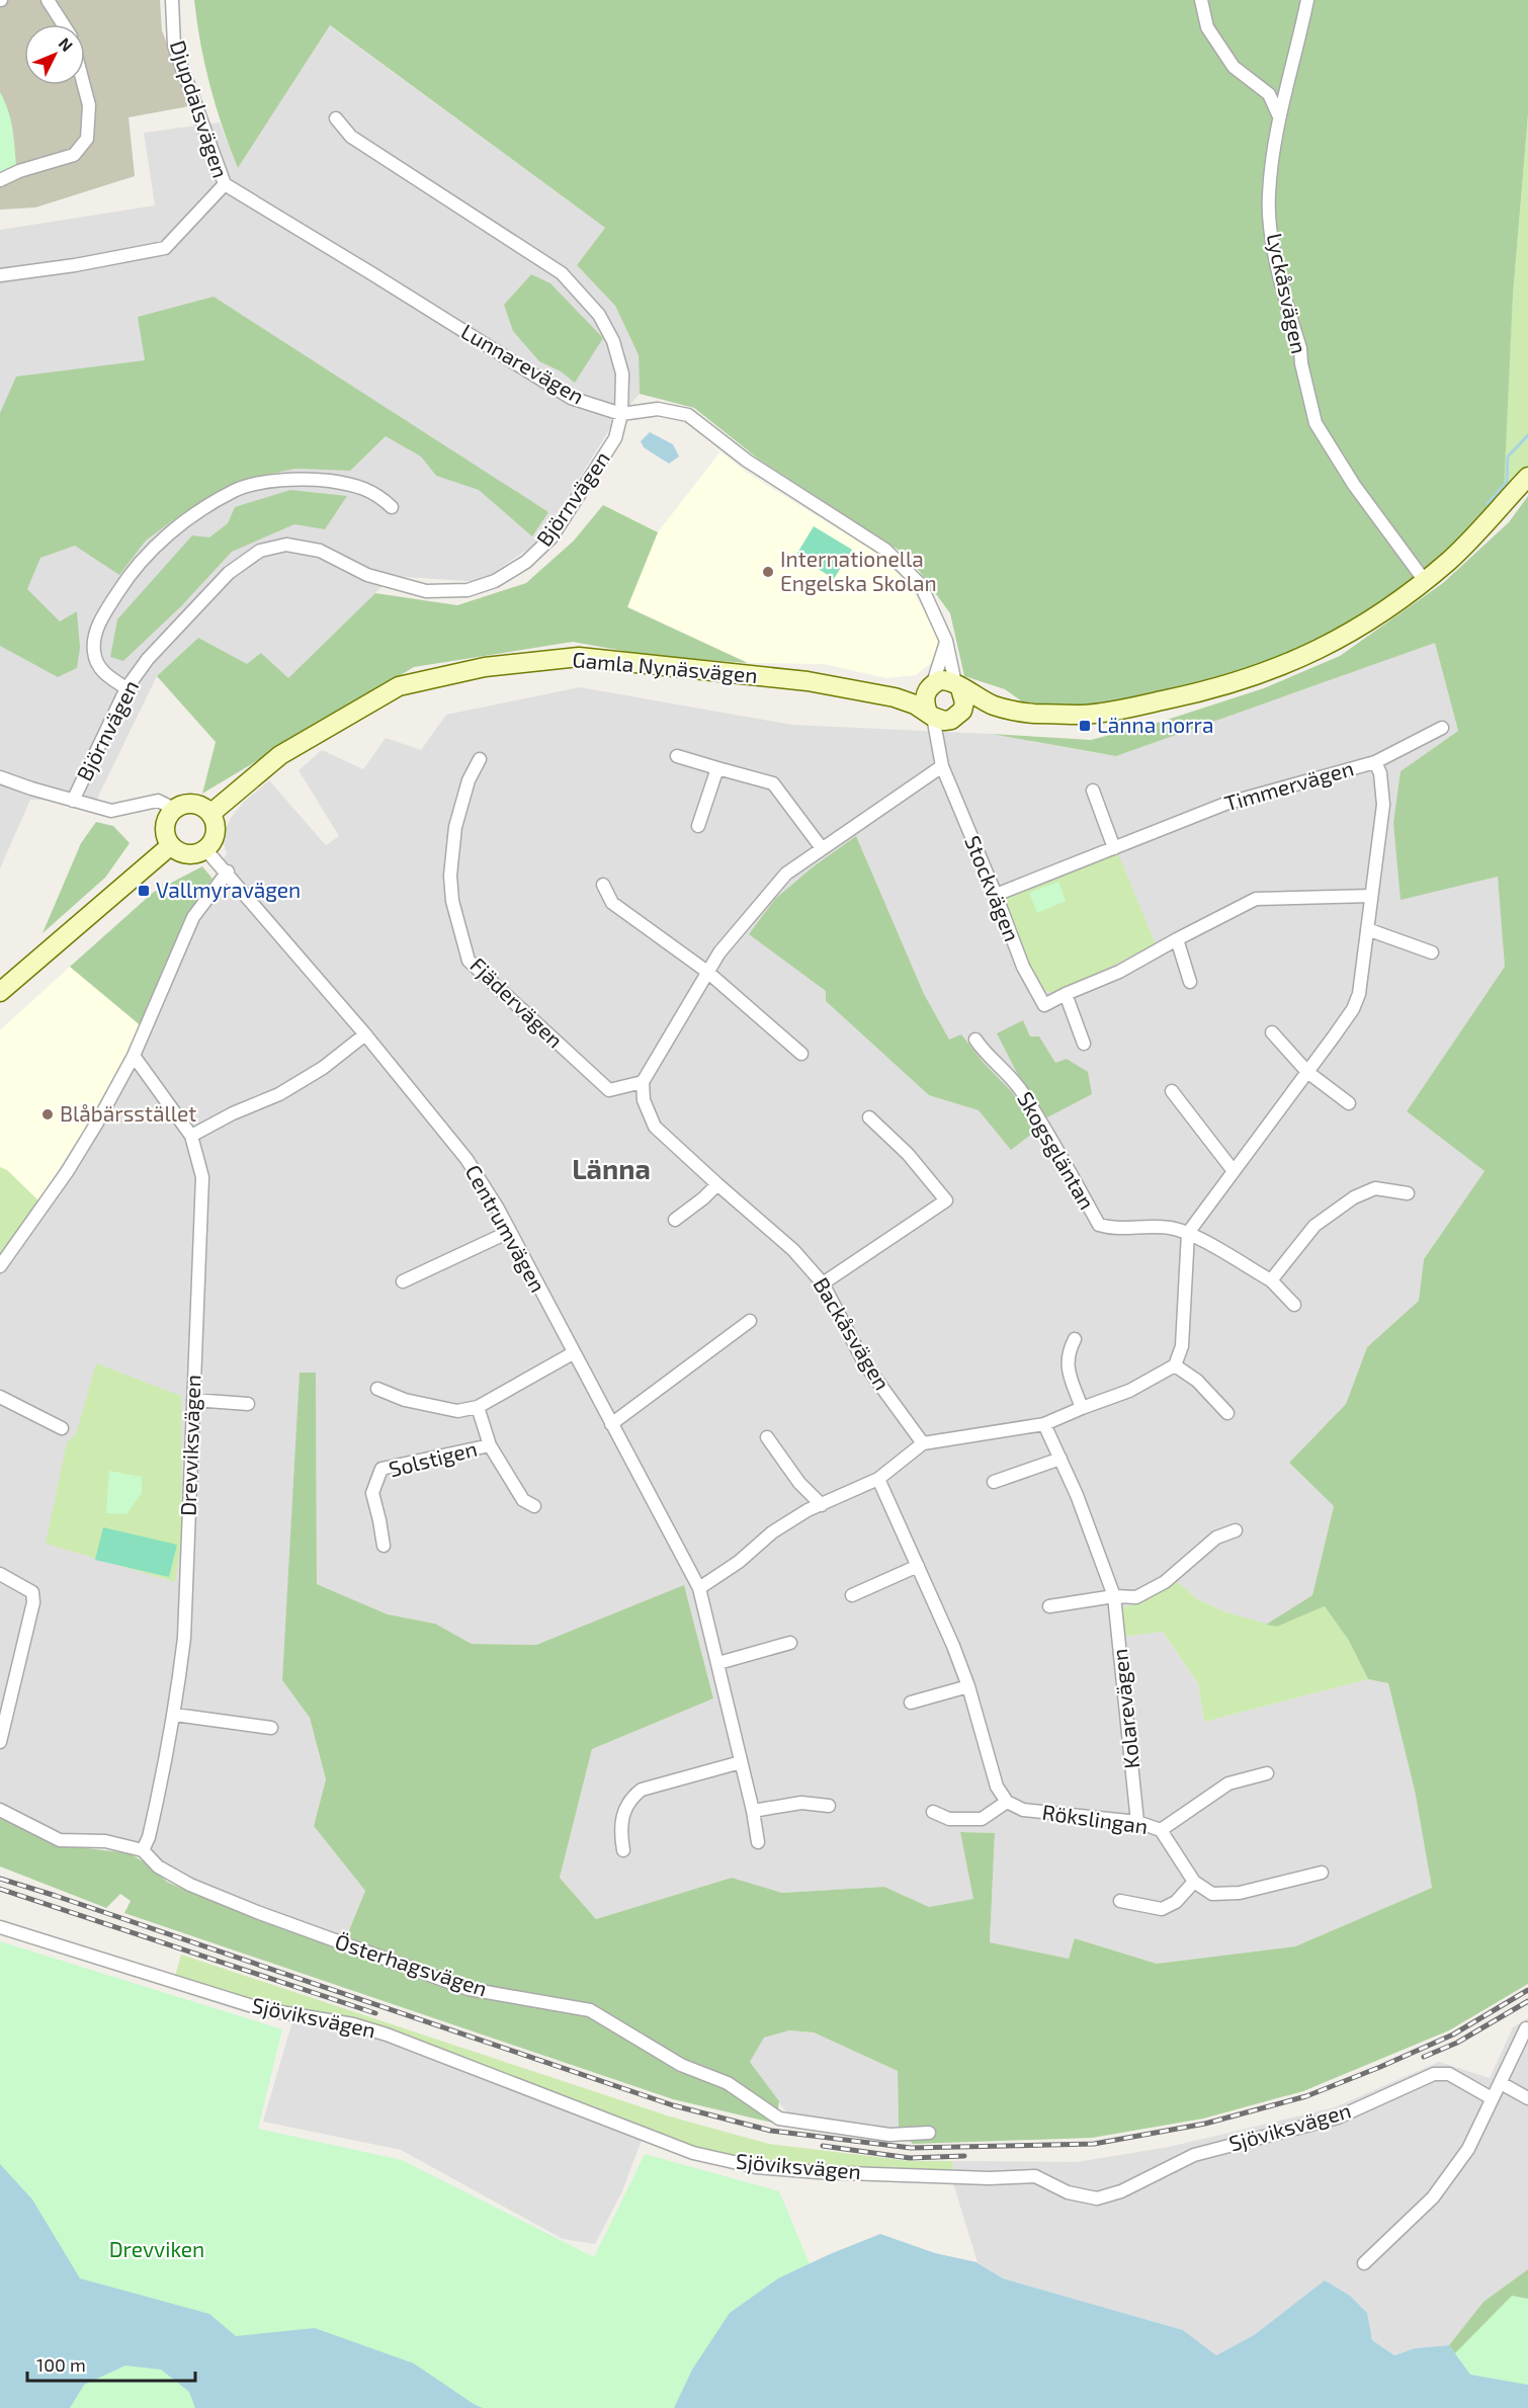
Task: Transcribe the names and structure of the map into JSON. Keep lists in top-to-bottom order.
{
  "streets": {
    "street": [
      "Djupdalsvägen",
      "Lyckåsvägen",
      "Lunnarevägen",
      "Björnvägen",
      "Gamla Nynäsvägen",
      "Timmervägen",
      "Stockvägen",
      "Fjädervägen",
      "Skogsgläntan",
      "Centrumvägen",
      "Backåsvägen",
      "Drevviksvägen",
      "Solstigen",
      "Kolarevägen",
      "Rökslingan",
      "Österhagsvägen",
      "Sjöviksvägen"
    ]
  },
  "crossings": [
    ["Djupdalsvägen", "Lunnarevägen"],
    ["Lyckåsvägen", "Gamla Nynäsvägen"],
    ["Lunnarevägen", "Björnvägen"],
    ["Lunnarevägen", "Gamla Nynäsvägen"],
    ["Lunnarevägen", "Stockvägen"],
    ["Gamla Nynäsvägen", "Stockvägen"],
    ["Gamla Nynäsvägen", "Centrumvägen"],
    ["Timmervägen", "Stockvägen"],
    ["Timmervägen", "Skogsgläntan"],
    ["Fjädervägen", "Backåsvägen"],
    ["Centrumvägen", "Solstigen"],
    ["Drevviksvägen", "Österhagsvägen"],
    ["Kolarevägen", "Rökslingan"]
  ],
  "districts": ["Länna"],
  "parks": ["Drevviken"],
  "places": {
    "other": ["Internationella Engelska Skolan", "Blåbärsstället"],
    "transit": ["Länna norra", "Vallmyravägen"]
  },
  "scale_bar": "100 m",
  "north": "top right"
}
